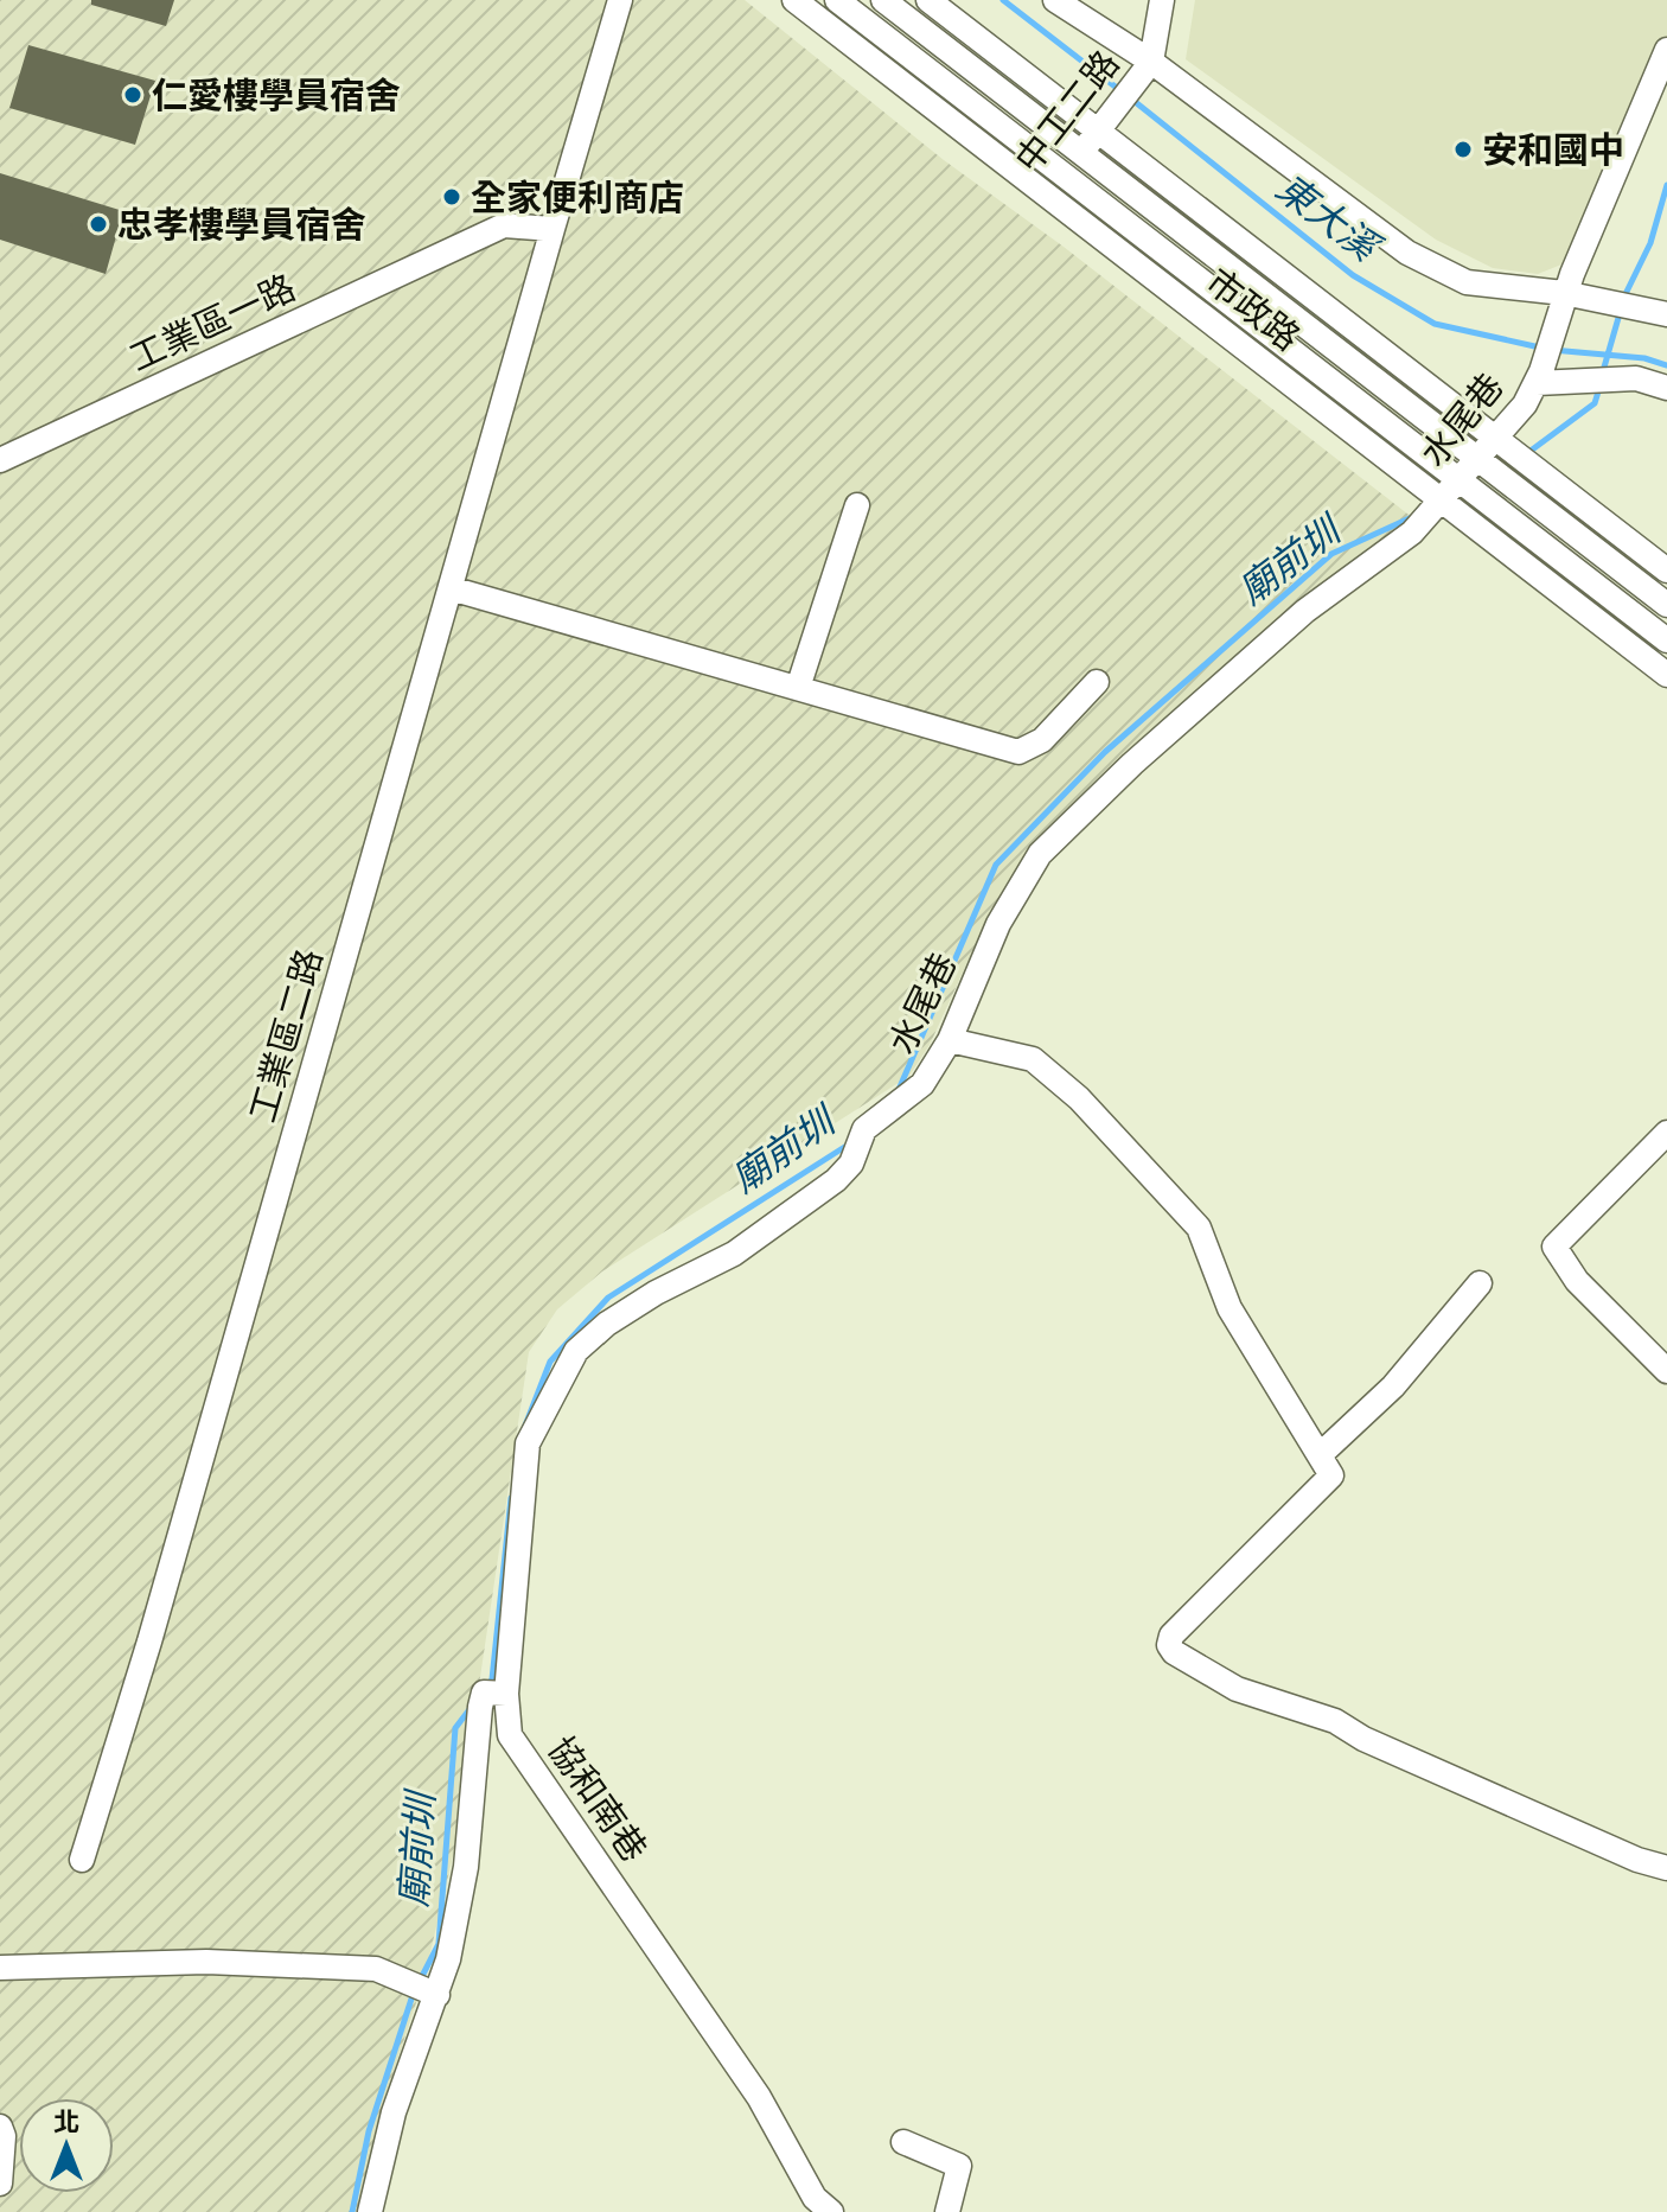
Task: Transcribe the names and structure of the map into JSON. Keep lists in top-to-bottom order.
{
  "streets": {
    "street": [
      "中工二路",
      "市政路",
      "工業區一路",
      "水尾巷",
      "工業區二路",
      "協和南巷"
    ]
  },
  "crossings": [
    ["中工二路", "市政路"],
    ["市政路", "水尾巷"],
    ["工業區一路", "工業區二路"],
    ["水尾巷", "協和南巷"]
  ],
  "water": ["東大溪", "廟前圳"],
  "places": [
    "仁愛樓學員宿舍",
    "安和國中",
    "全家便利商店",
    "忠孝樓學員宿舍"
  ],
  "north": "top"
}
